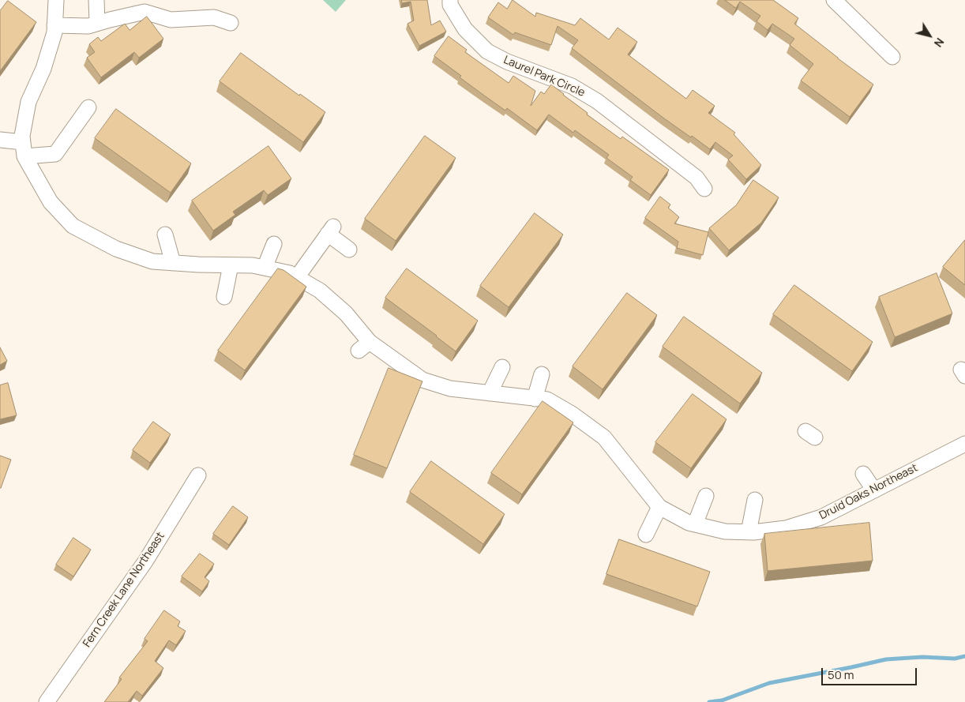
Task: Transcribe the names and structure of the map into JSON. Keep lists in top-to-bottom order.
{
  "streets": {
    "street": ["Laurel Park Circle", "Druid Oaks Northeast", "Fern Creek Lane Northeast"]
  },
  "scale_bar": "50 m",
  "north": "bottom right"
}
